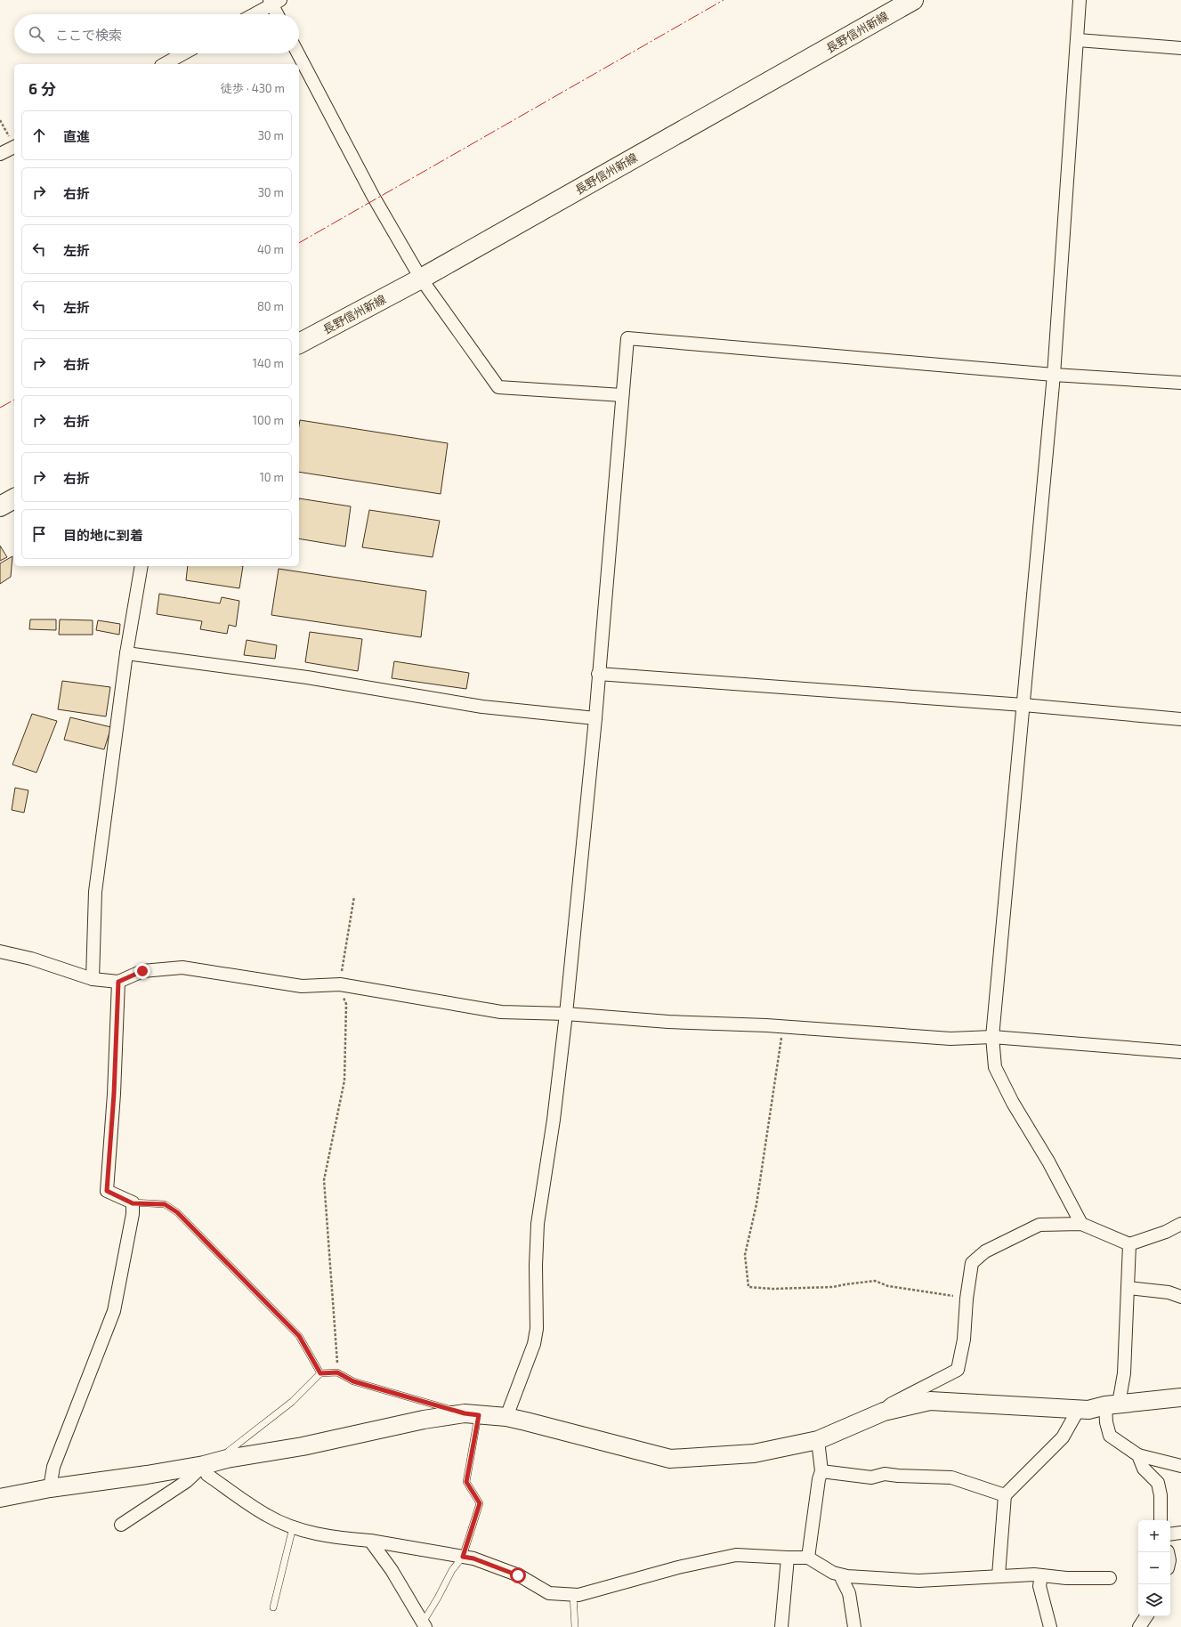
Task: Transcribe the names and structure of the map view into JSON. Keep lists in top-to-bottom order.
{
  "streets": {
    "main road": ["長野信州新線"]
  },
  "page": {
    "search": "ここで検索",
    "heading": ["6 分", "徒歩 · 430 m"],
    "list": [
      ["直進", "30 m"],
      ["右折", "30 m"],
      ["左折", "40 m"],
      ["左折", "80 m"],
      ["右折", "140 m"],
      ["右折", "100 m"],
      ["右折", "10 m"],
      "目的地に到着"
    ],
    "map_buttons": ["+", "−"]
  }
}
